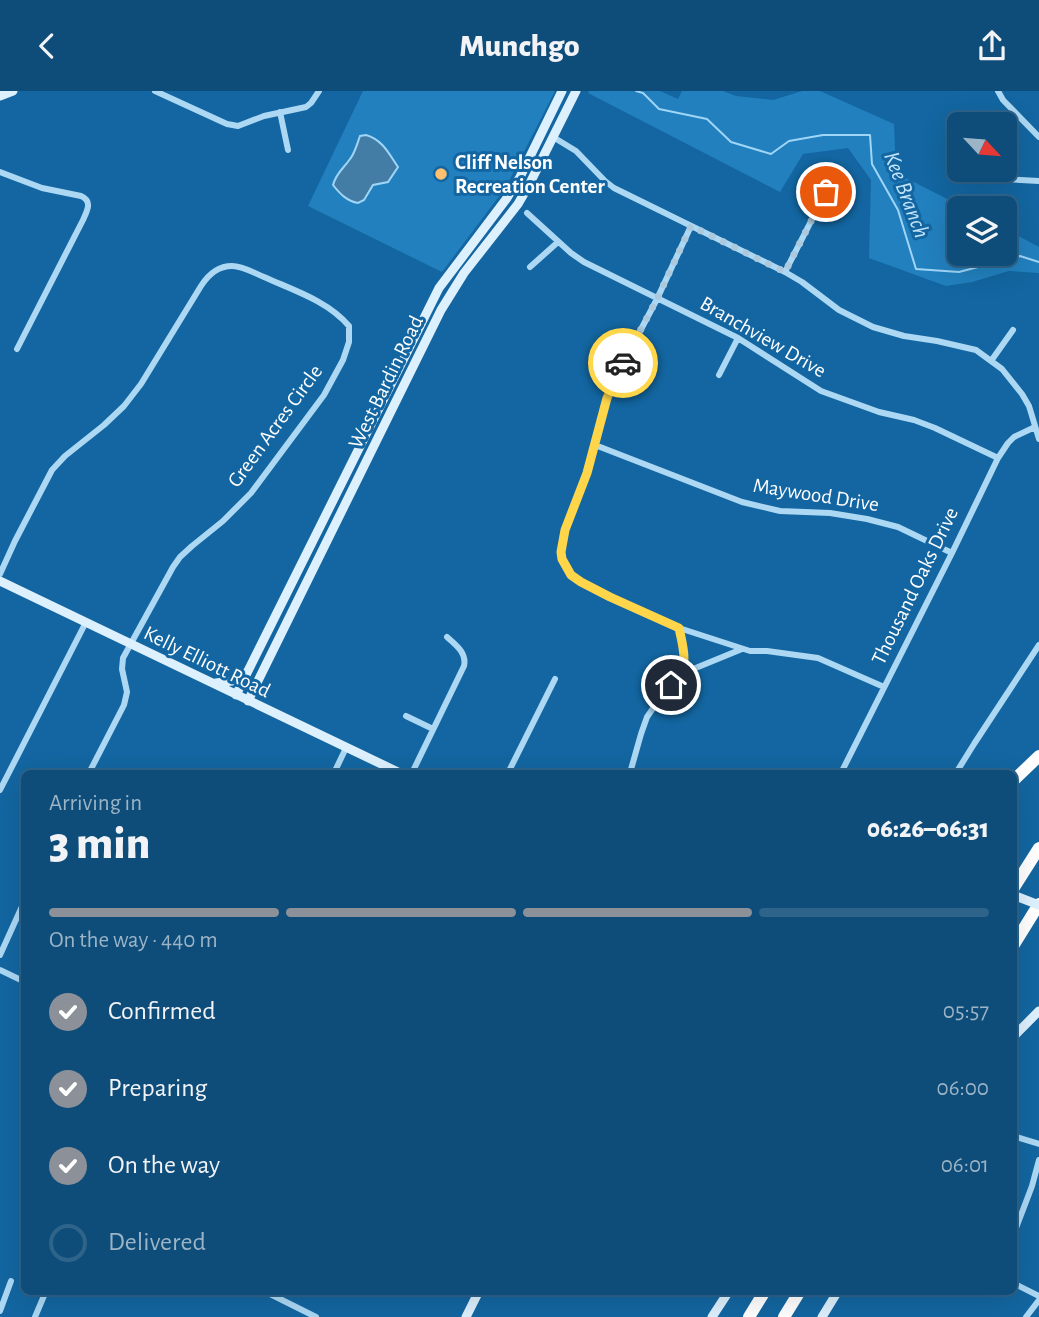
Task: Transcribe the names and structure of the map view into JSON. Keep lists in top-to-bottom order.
{
  "streets": {
    "street": [
      "Branchview Drive",
      "West Bardin Road",
      "Green Acres Circle",
      "Maywood Drive",
      "Thousand Oaks Drive",
      "Kelly Elliott Road"
    ]
  },
  "crossings": [
    ["Branchview Drive", "Thousand Oaks Drive"],
    ["West Bardin Road", "Kelly Elliott Road"],
    ["Green Acres Circle", "Kelly Elliott Road"],
    ["Maywood Drive", "Thousand Oaks Drive"]
  ],
  "water": ["Kee Branch"],
  "places": ["Cliff Nelson Recreation Center"],
  "north": "bottom right",
  "page": {
    "header": "Munchgo",
    "heading": ["3 min", "Arriving in", "06:26–06:31"],
    "bar": "On the way · 440 m",
    "list": [
      ["Confirmed", "05:57"],
      ["Preparing", "06:00"],
      ["On the way", "06:01"],
      "Delivered"
    ]
  }
}
